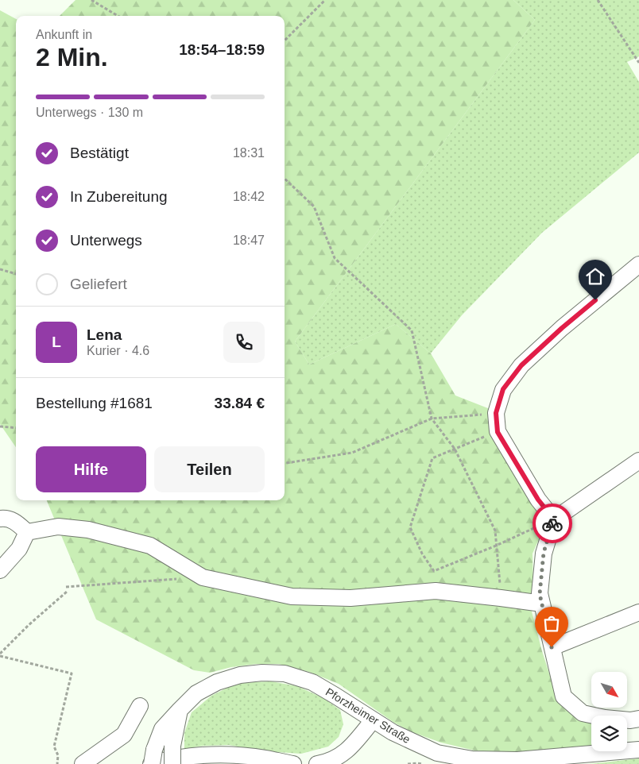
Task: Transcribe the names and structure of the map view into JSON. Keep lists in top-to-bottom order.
{
  "streets": {
    "street": ["Pforzheimer Straße"]
  },
  "north": "bottom right",
  "page": {
    "heading": ["2 Min.", "Ankunft in", "18:54–18:59"],
    "panel": [
      "Lena",
      "Kurier · 4.6",
      "Bestellung #1681",
      "33.84 €"
    ],
    "bar": "Unterwegs · 130 m",
    "list": [
      ["Bestätigt", "18:31"],
      ["In Zubereitung", "18:42"],
      ["Unterwegs", "18:47"],
      "Geliefert"
    ],
    "round": "L",
    "buttons": ["Hilfe", "Teilen"]
  }
}
